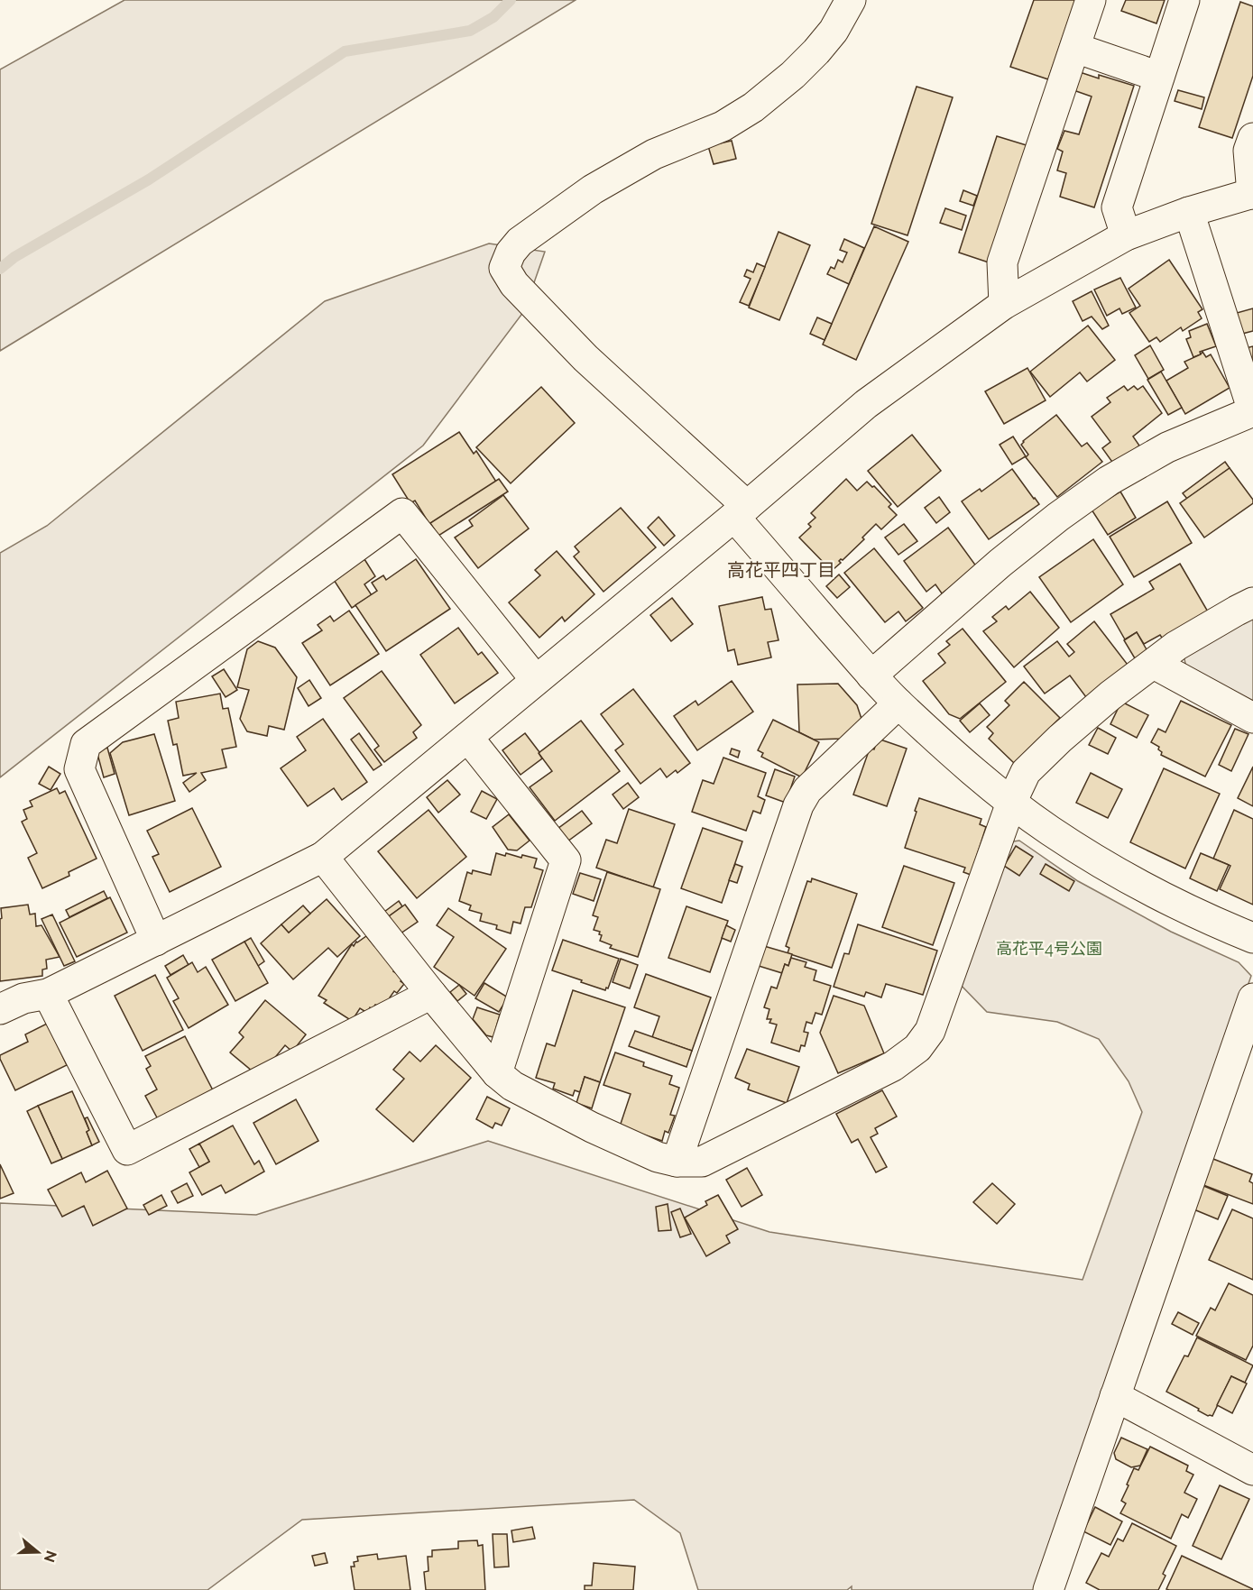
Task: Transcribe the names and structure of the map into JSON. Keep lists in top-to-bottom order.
{
  "districts": ["高花平四丁目"],
  "parks": ["高花平4号公園"],
  "north": "right"
}
